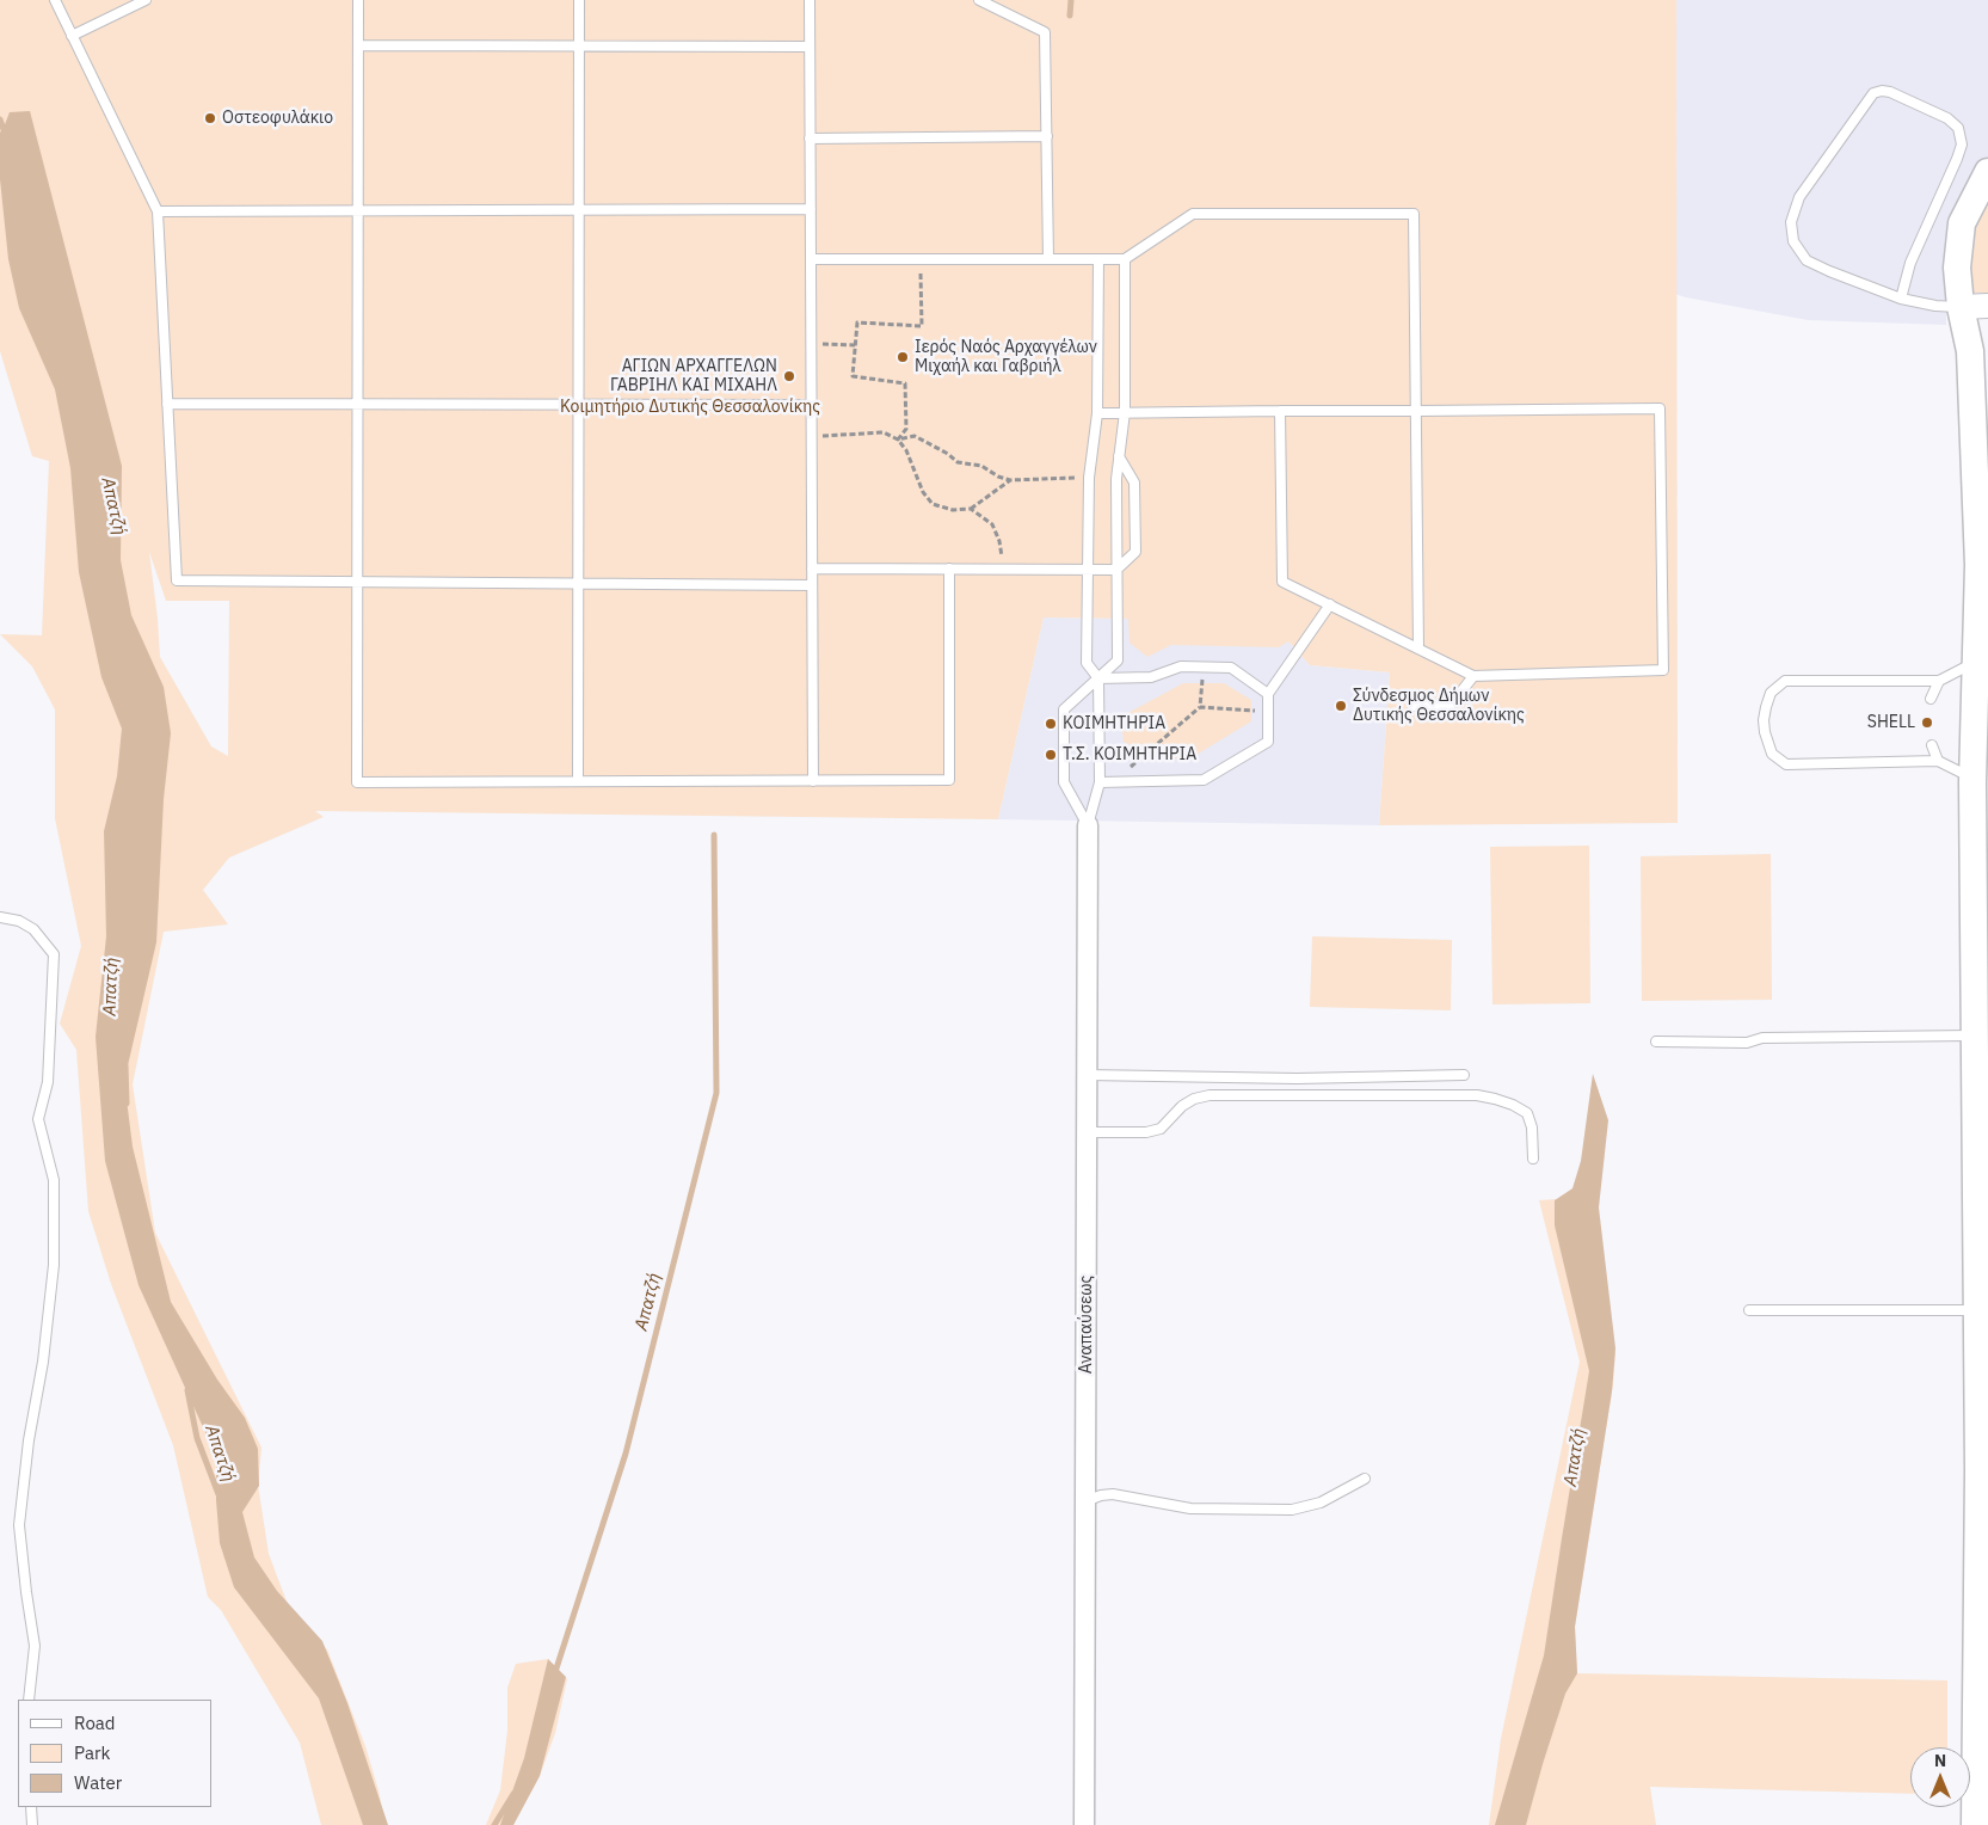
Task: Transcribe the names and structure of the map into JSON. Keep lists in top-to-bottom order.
{
  "streets": {
    "street": ["Αναπαύσεως"]
  },
  "water": ["Απατζή"],
  "parks": ["Κοιμητήριο Δυτικής Θεσσαλονίκης"],
  "places": [
    "Οστεοφυλάκιο",
    "Ιερός Ναός Αρχαγγέλων Μιχαήλ και Γαβριήλ",
    "ΑΓΙΩΝ ΑΡΧΑΓΓΕΛΩΝ ΓΑΒΡΙΗΛ ΚΑΙ ΜΙΧΑΗΛ",
    "Σύνδεσμος Δήμων Δυτικής Θεσσαλονίκης",
    "SHELL",
    "ΚΟΙΜΗΤΗΡΙΑ",
    "Τ.Σ. ΚΟΙΜΗΤΗΡΙΑ"
  ],
  "legend": ["Road", "Park", "Water"],
  "north": "top"
}
